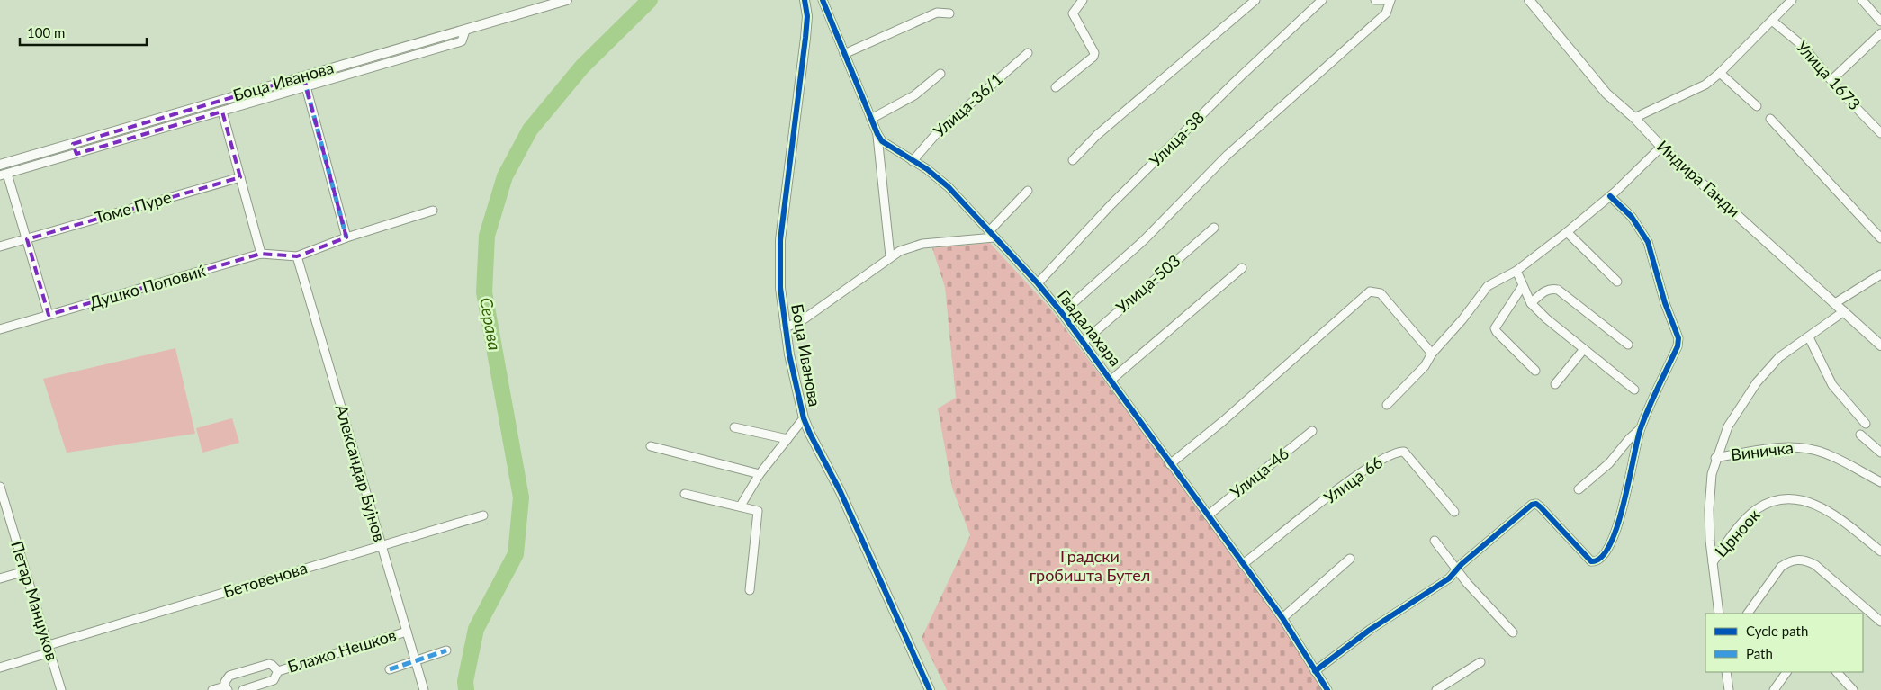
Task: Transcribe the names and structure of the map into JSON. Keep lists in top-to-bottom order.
{
  "streets": {
    "street": [
      "Улица 1673",
      "Боца Иванова",
      "Улица-36/1",
      "Улица-38",
      "Индира Ганди",
      "Томе Пуре",
      "Улица-503",
      "Душко Поповиќ",
      "Гвадалахара",
      "Виничка",
      "Александар Бујнов",
      "Улица-46",
      "Улица 66",
      "Црноок",
      "Бетовенова",
      "Петар Манџуков",
      "Блажо Нешков"
    ]
  },
  "crossings": [
    ["Улица-36/1", "Гвадалахара"],
    ["Улица-38", "Гвадалахара"],
    ["Улица-503", "Гвадалахара"],
    ["Душко Поповиќ", "Александар Бујнов"],
    ["Гвадалахара", "Улица-46"],
    ["Гвадалахара", "Улица 66"],
    ["Александар Бујнов", "Бетовенова"],
    ["Александар Бујнов", "Блажо Нешков"],
    ["Бетовенова", "Петар Манџуков"]
  ],
  "water": ["Серава"],
  "parks": ["Градски гробишта Бутел"],
  "legend": ["Cycle path", "Path"],
  "scale_bar": "100 m"
}
